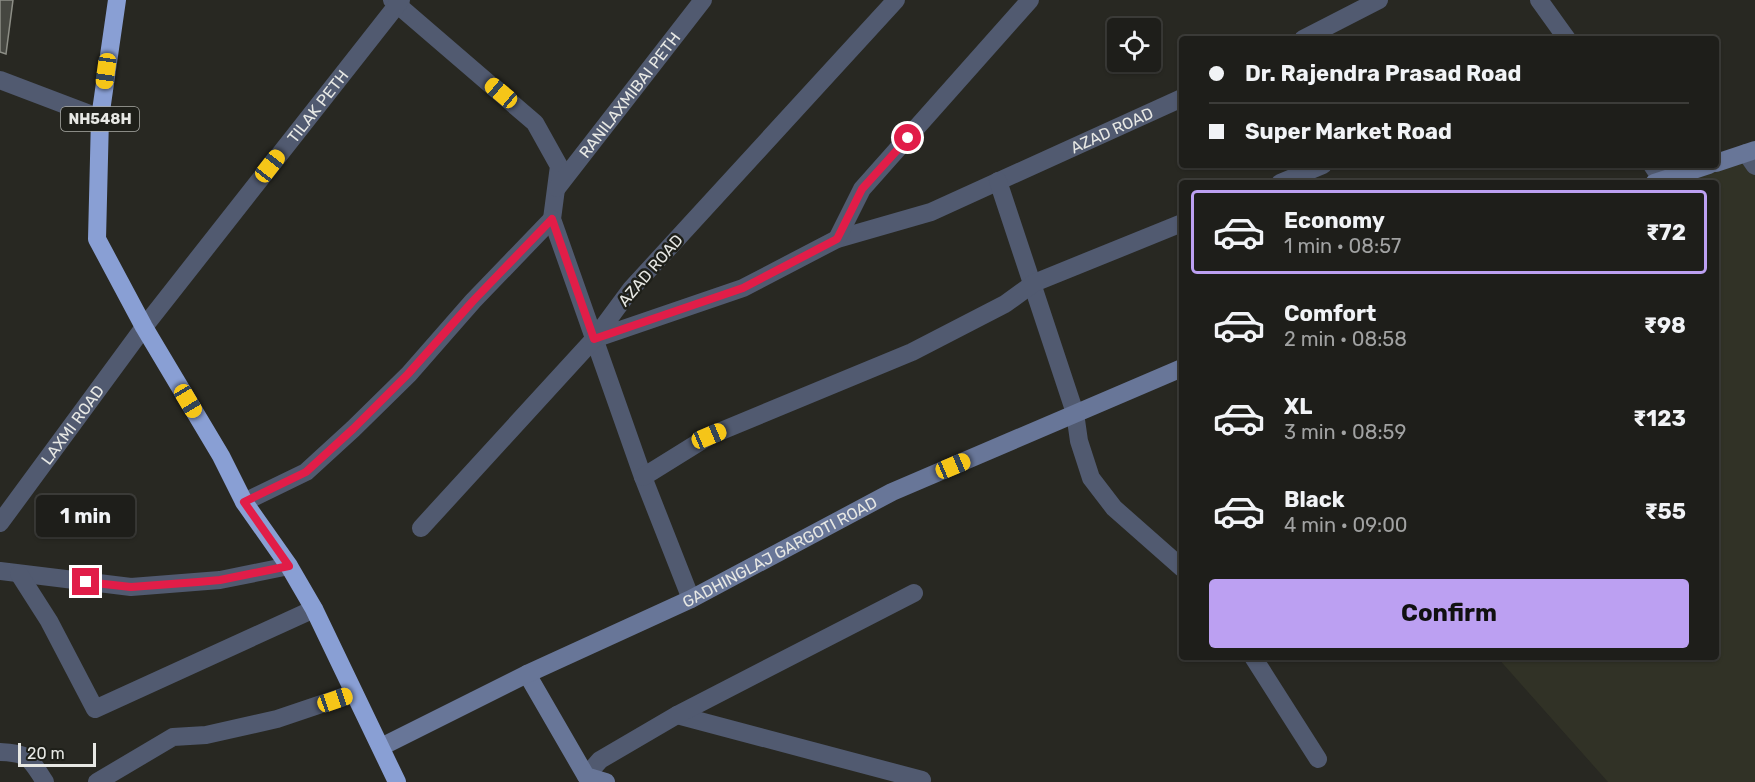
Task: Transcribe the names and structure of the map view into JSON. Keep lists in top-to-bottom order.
{
  "streets": {
    "highway": ["NH548H"],
    "street": [
      "RANILAXMIBAI PETH",
      "TILAK PETH",
      "AZAD ROAD",
      "LAXMI ROAD",
      "GADHINGLAJ GARGOTI ROAD"
    ]
  },
  "crossings": [
    ["TILAK PETH", "NH548H"],
    ["TILAK PETH", "LAXMI ROAD"],
    ["NH548H", "LAXMI ROAD"],
    ["NH548H", "GADHINGLAJ GARGOTI ROAD"]
  ],
  "scale_bar": "20 m",
  "page": {
    "banner": ["Dr. Rajendra Prasad Road", "Super Market Road"],
    "list": [
      {
        "name": "Economy",
        "note": "1 min · 08:57",
        "value": "₹72"
      },
      {
        "name": "Comfort",
        "note": "2 min · 08:58",
        "value": "₹98"
      },
      {
        "name": "XL",
        "note": "3 min · 08:59",
        "value": "₹123"
      },
      {
        "name": "Black",
        "note": "4 min · 09:00",
        "value": "₹55"
      }
    ],
    "bubble": "1 min",
    "buttons": "Confirm",
    "scale": "20 m"
  }
}
